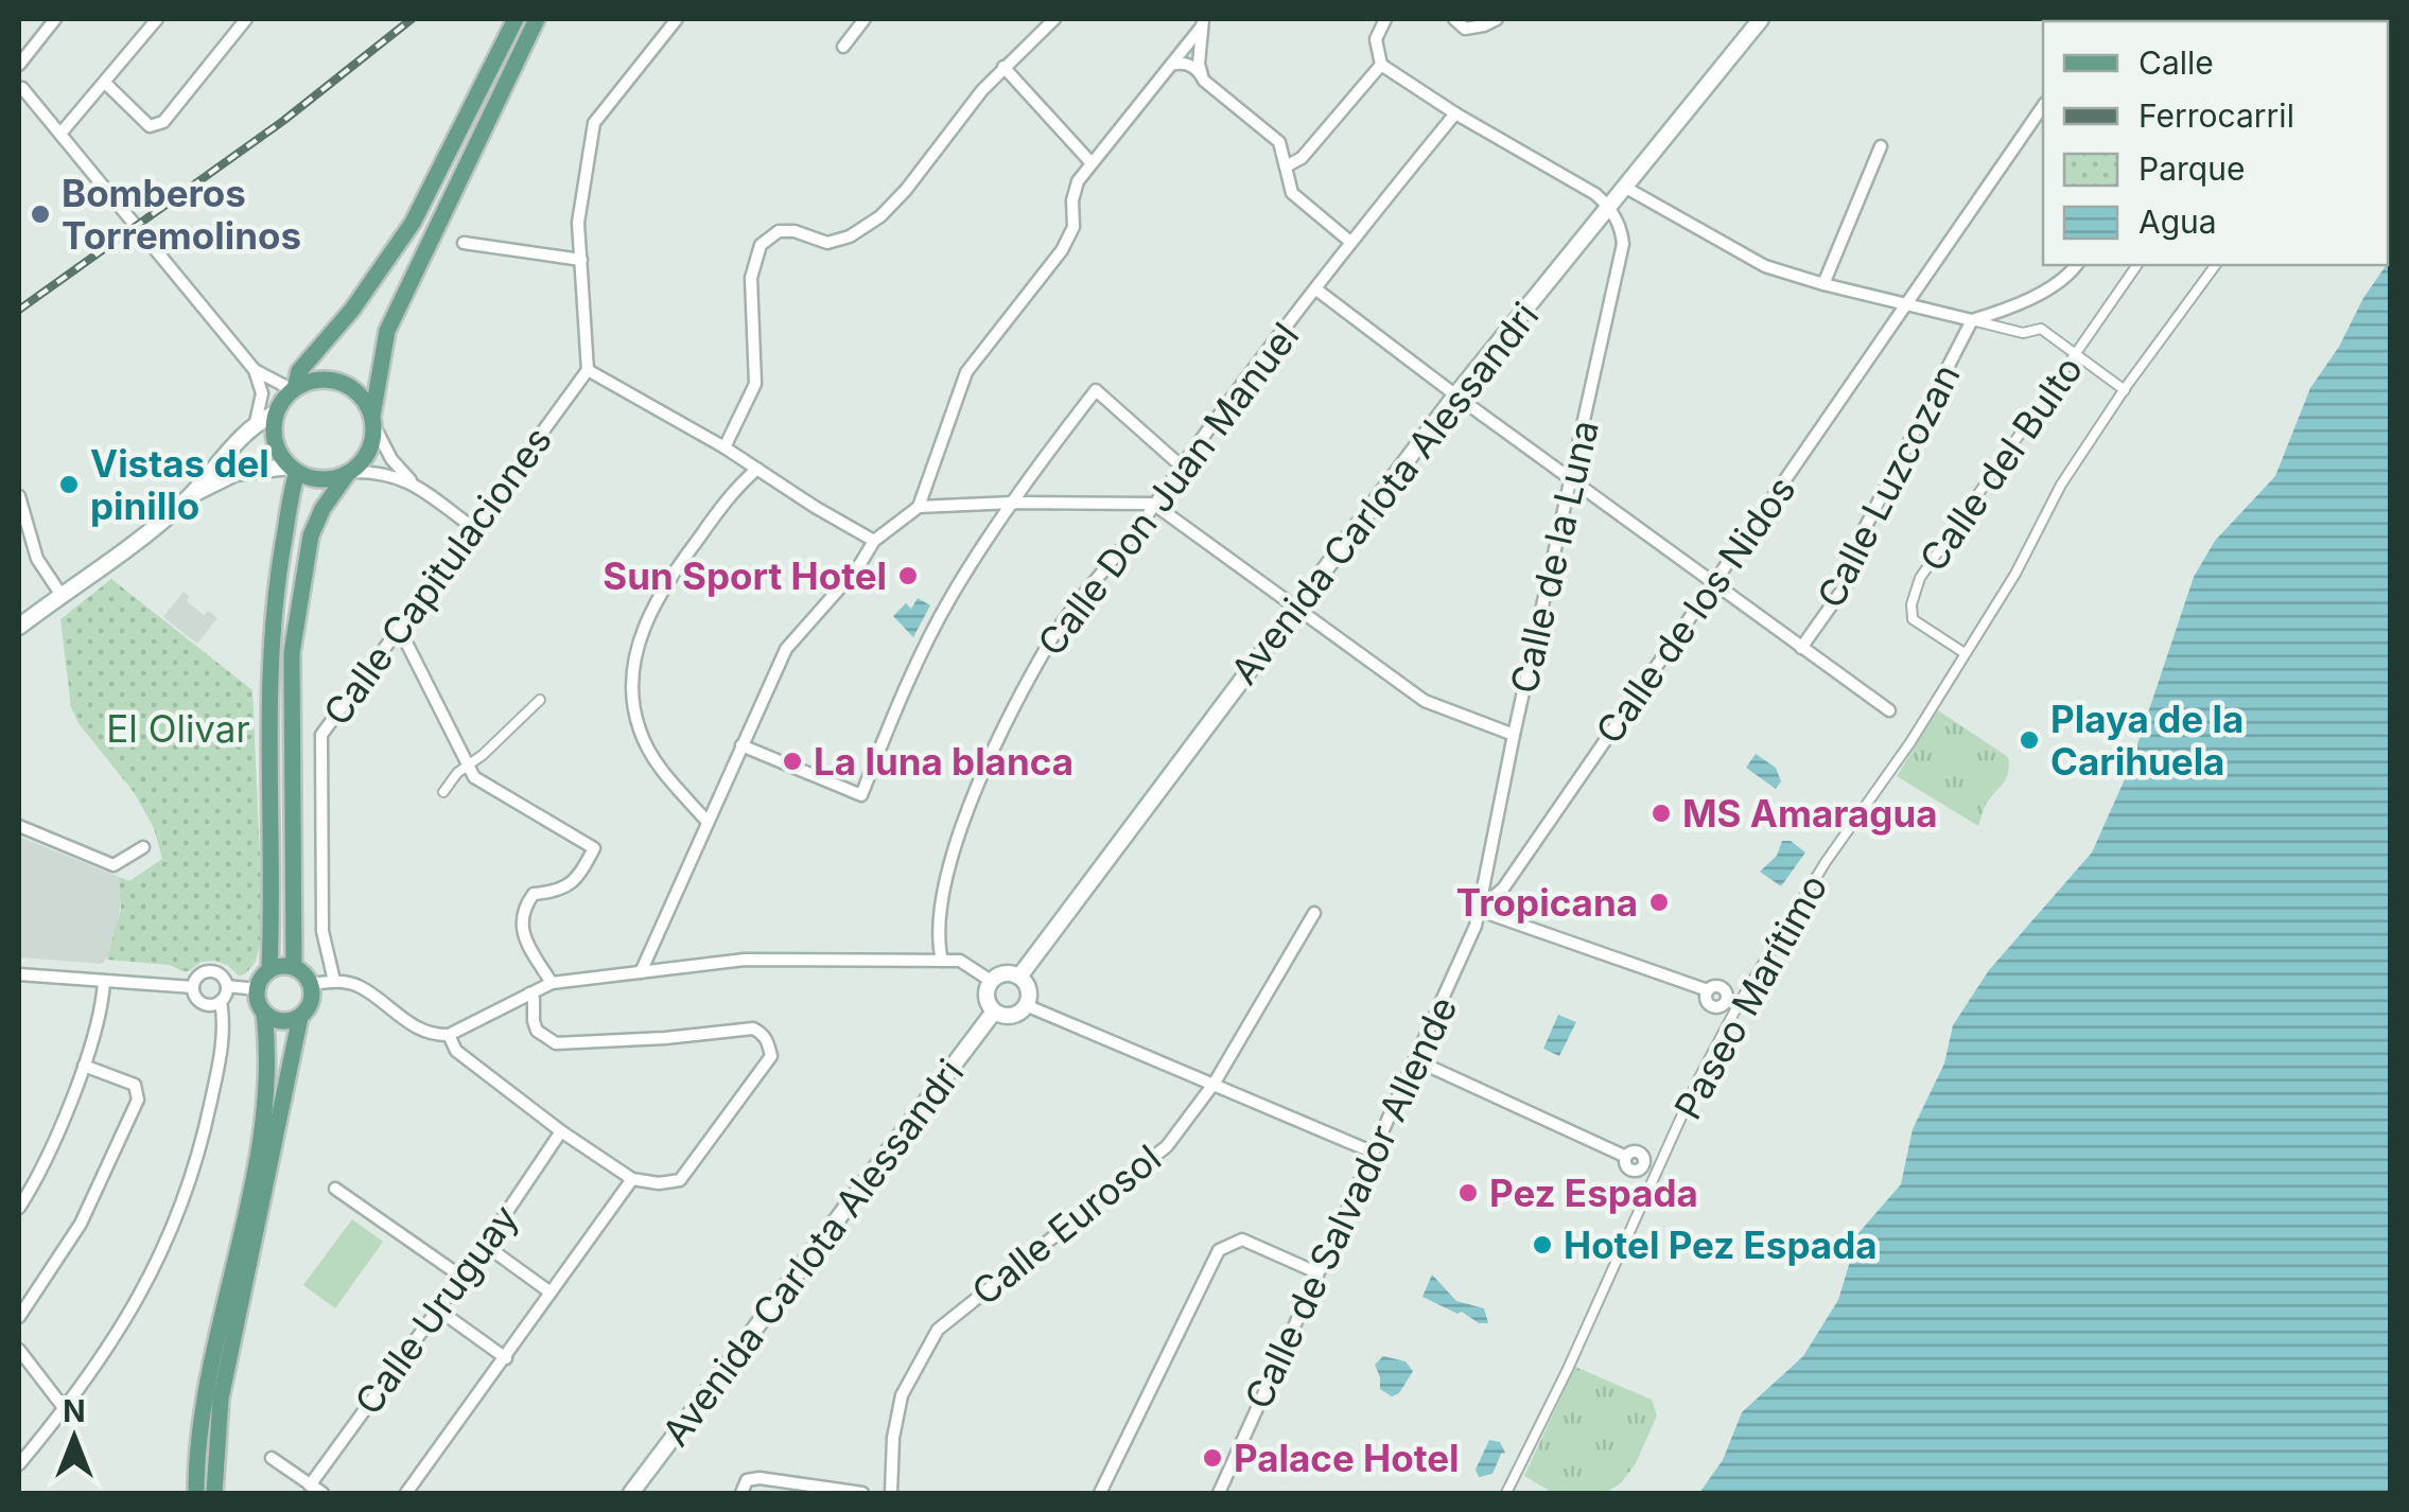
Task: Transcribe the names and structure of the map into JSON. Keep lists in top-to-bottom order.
{
  "streets": {
    "main road": ["Avenida Carlota Alessandri"],
    "street": [
      "Calle del Bulto",
      "Calle Luzcozan",
      "Calle Don Juan Manuel",
      "Calle de la Luna",
      "Calle Capitulaciones",
      "Calle de los Nidos",
      "Paseo Marítimo",
      "Calle de Salvador Allende",
      "Calle Eurosol",
      "Calle Uruguay"
    ]
  },
  "crossings": [
    ["Calle del Bulto", "Paseo Marítimo"],
    ["Avenida Carlota Alessandri", "Calle de la Luna"],
    ["Calle de la Luna", "Calle de los Nidos"],
    ["Calle de la Luna", "Calle de Salvador Allende"],
    ["Calle de los Nidos", "Calle de Salvador Allende"]
  ],
  "parks": ["El Olivar"],
  "places": [
    "Bomberos Torremolinos",
    "Vistas del pinillo",
    "Sun Sport Hotel",
    "Playa de la Carihuela",
    "La luna blanca",
    "MS Amaragua",
    "Tropicana",
    "Pez Espada",
    "Hotel Pez Espada",
    "Palace Hotel"
  ],
  "legend": [
    "Calle",
    "Ferrocarril",
    "Parque",
    "Agua"
  ],
  "north": "top"
}
